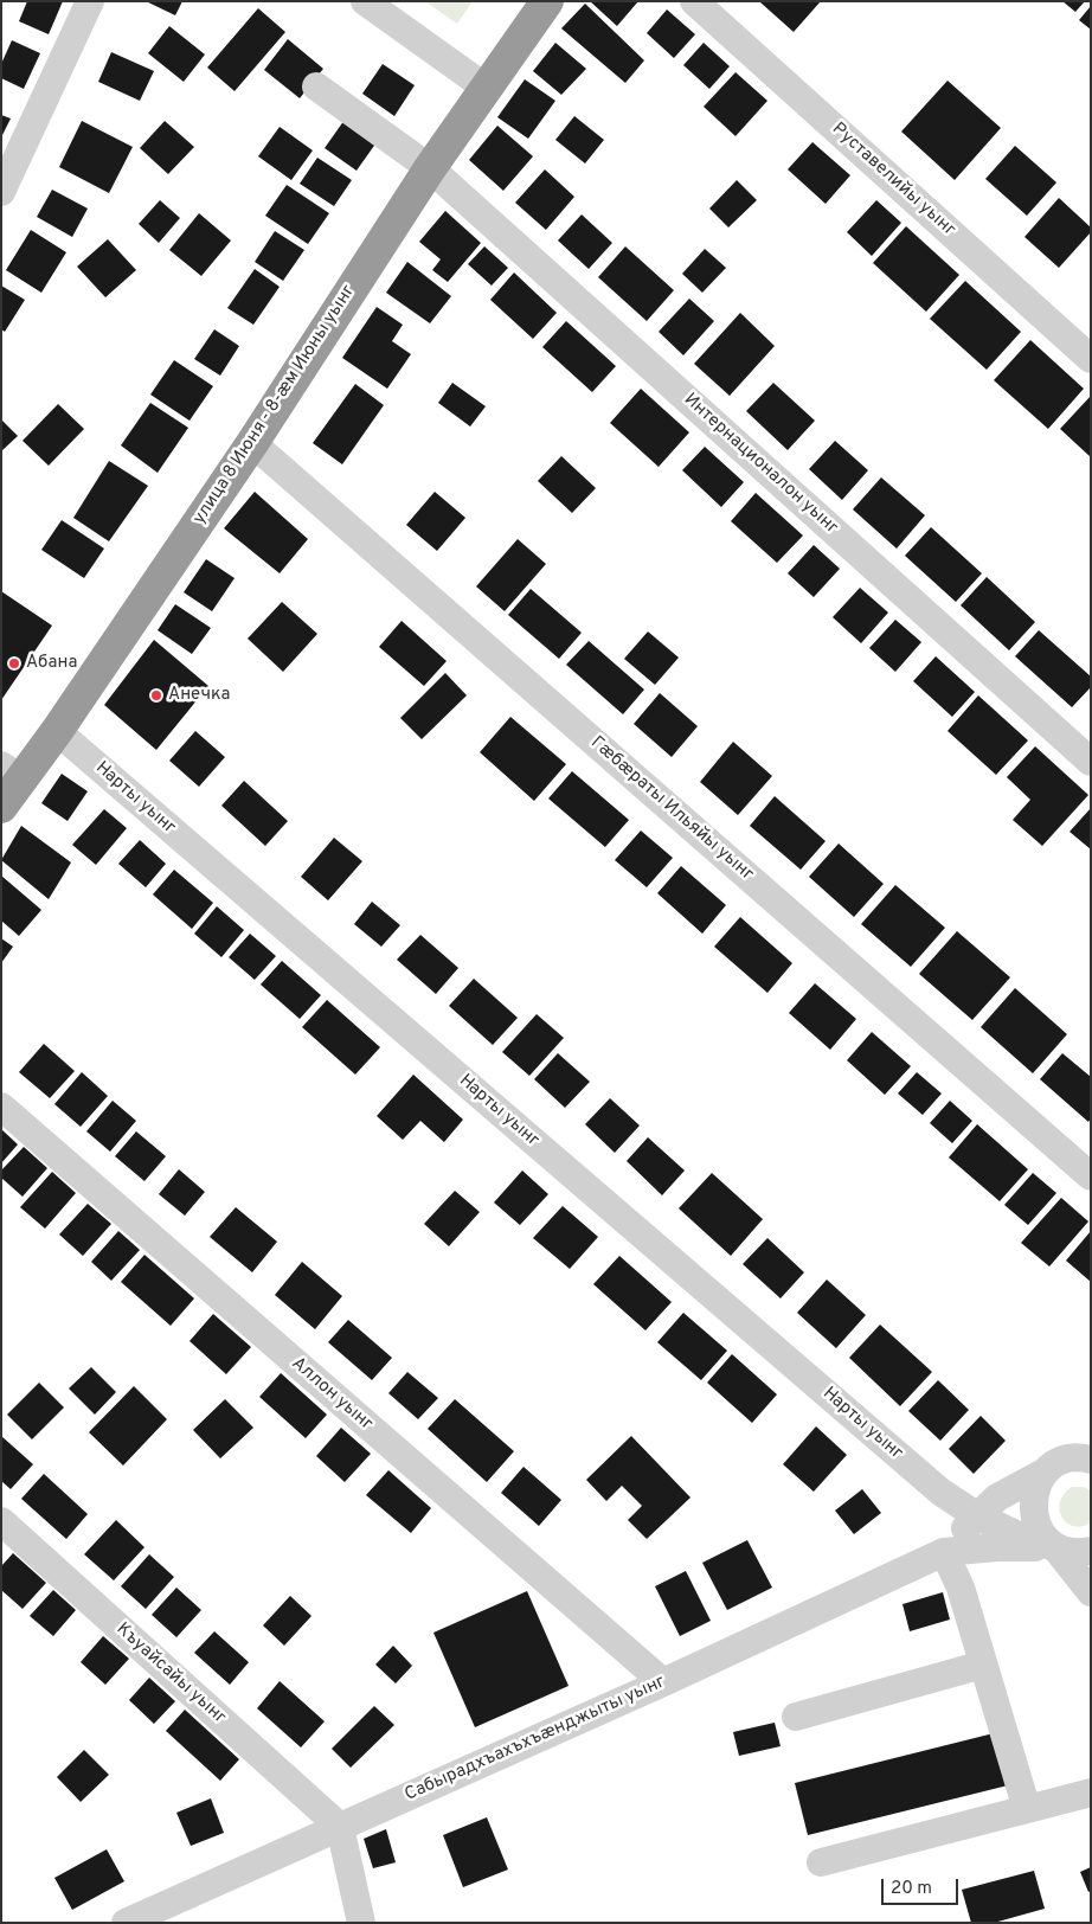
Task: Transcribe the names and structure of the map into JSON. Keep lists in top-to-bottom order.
{
  "streets": {
    "highway": ["улица 8 Июня - 8-ӕм Июны уынг"],
    "street": [
      "Руставелийы уынг",
      "Интернационалон уынг",
      "Нарты уынг",
      "Гæбæраты Ильяйы уынг",
      "Аллон уынг",
      "Къуайсайы уынг",
      "Сабырадхъахъхъæнджыты уынг"
    ]
  },
  "crossings": [
    ["улица 8 Июня - 8-ӕм Июны уынг", "Интернационалон уынг"],
    ["улица 8 Июня - 8-ӕм Июны уынг", "Нарты уынг"],
    ["улица 8 Июня - 8-ӕм Июны уынг", "Гæбæраты Ильяйы уынг"],
    ["Аллон уынг", "Сабырадхъахъхъæнджыты уынг"],
    ["Къуайсайы уынг", "Сабырадхъахъхъæнджыты уынг"]
  ],
  "places": ["Абана", "Анечка"],
  "scale_bar": "20 m"
}
